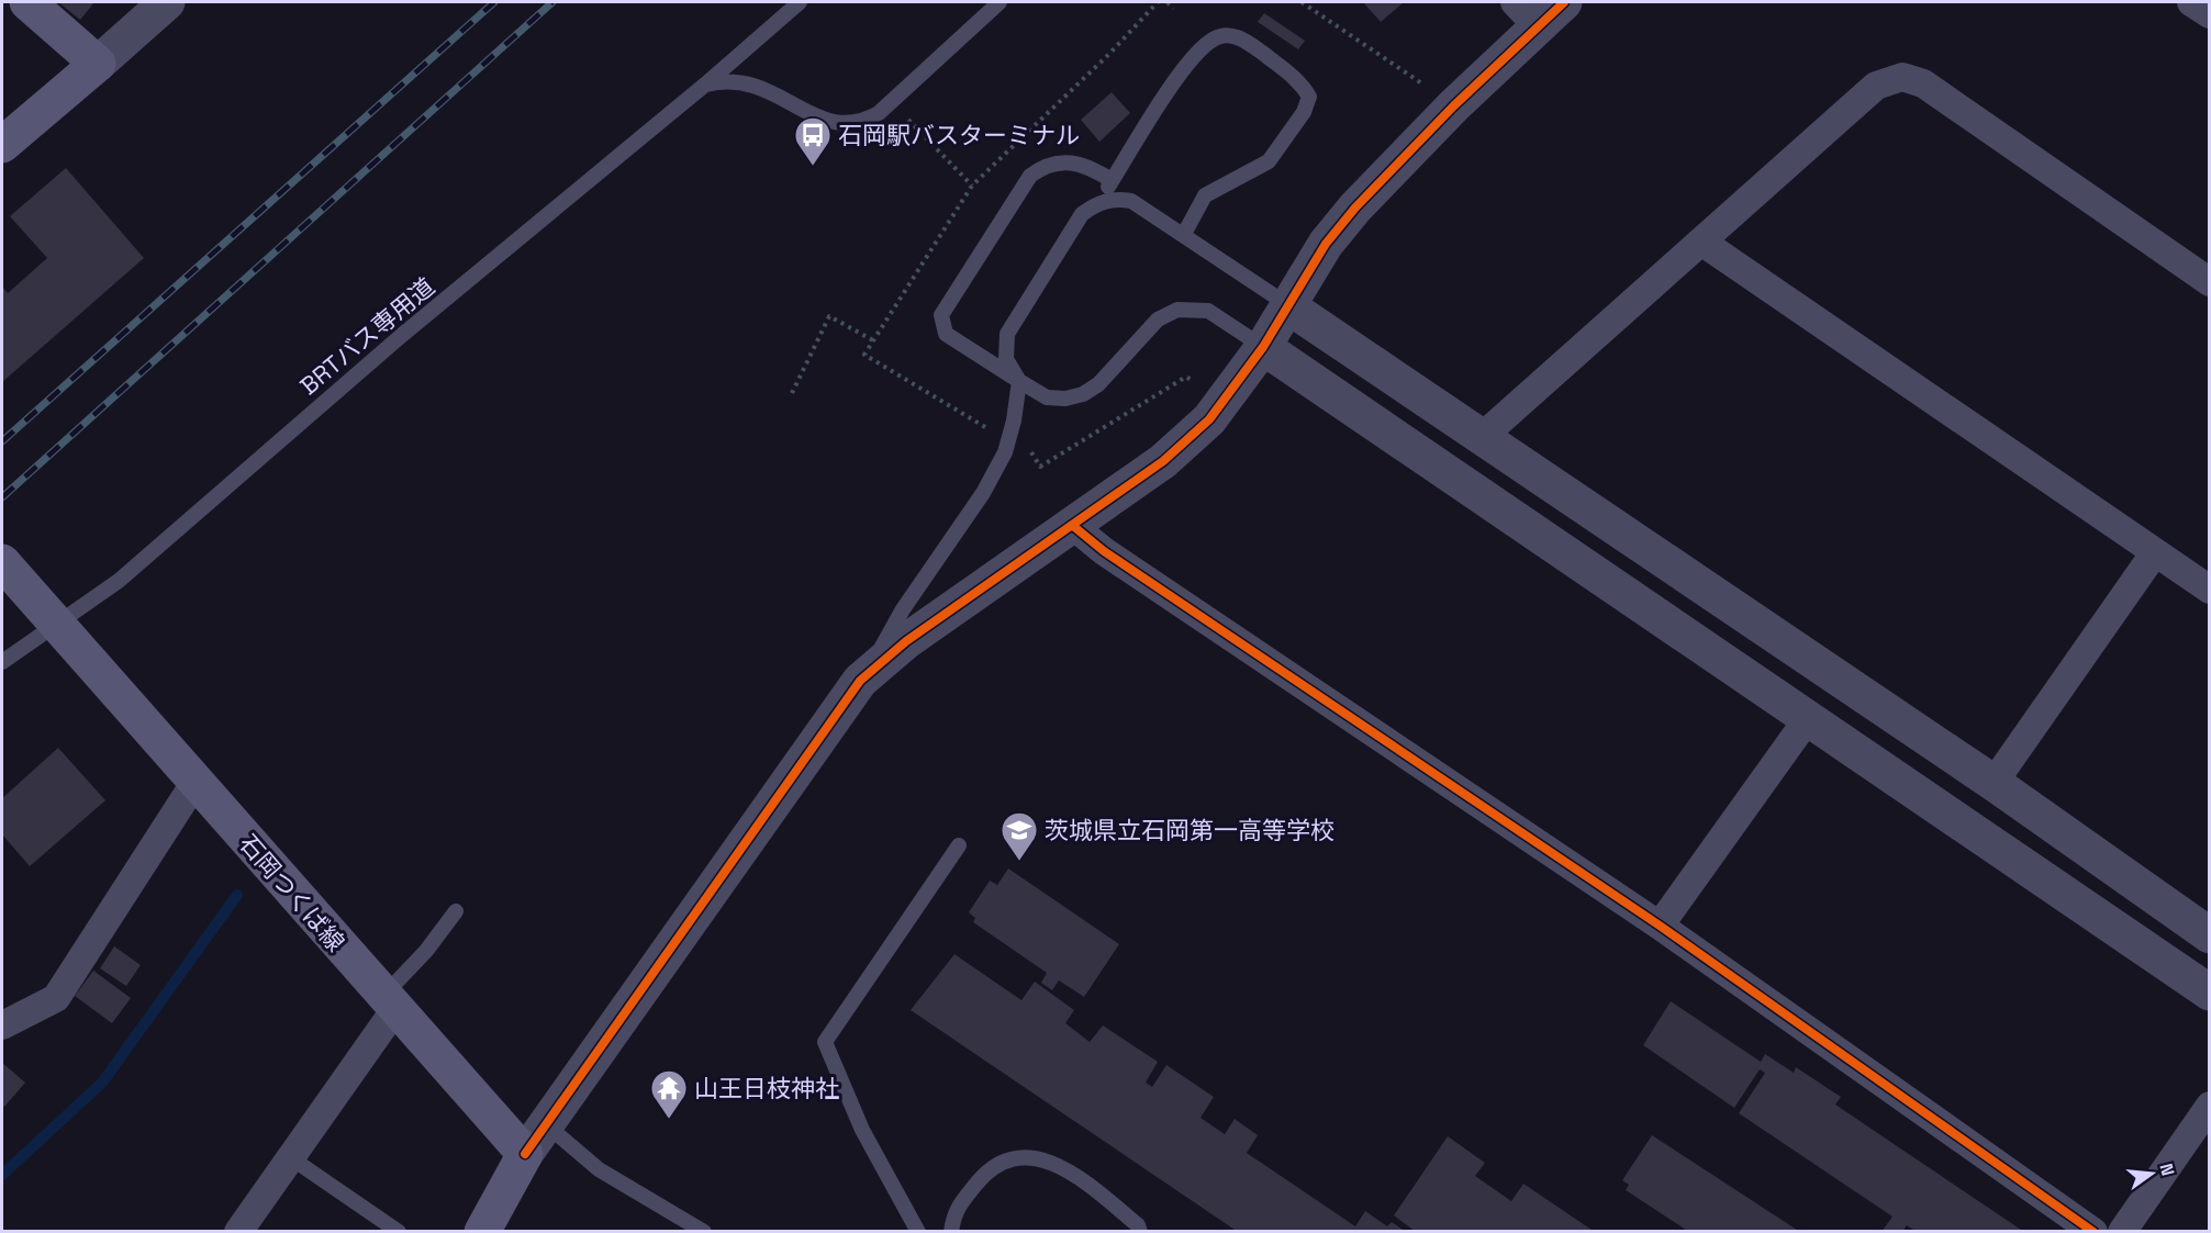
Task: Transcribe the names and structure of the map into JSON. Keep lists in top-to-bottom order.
{
  "streets": {
    "main road": ["石岡つくば線"],
    "lane": ["BRTバス専用道"]
  },
  "crossings": [
    ["BRTバス専用道", "石岡つくば線"]
  ],
  "places": {
    "bus stop": ["石岡駅バスターミナル"],
    "school or university": ["茨城県立石岡第一高等学校"],
    "temple": ["山王日枝神社"]
  },
  "north": "right"
}
